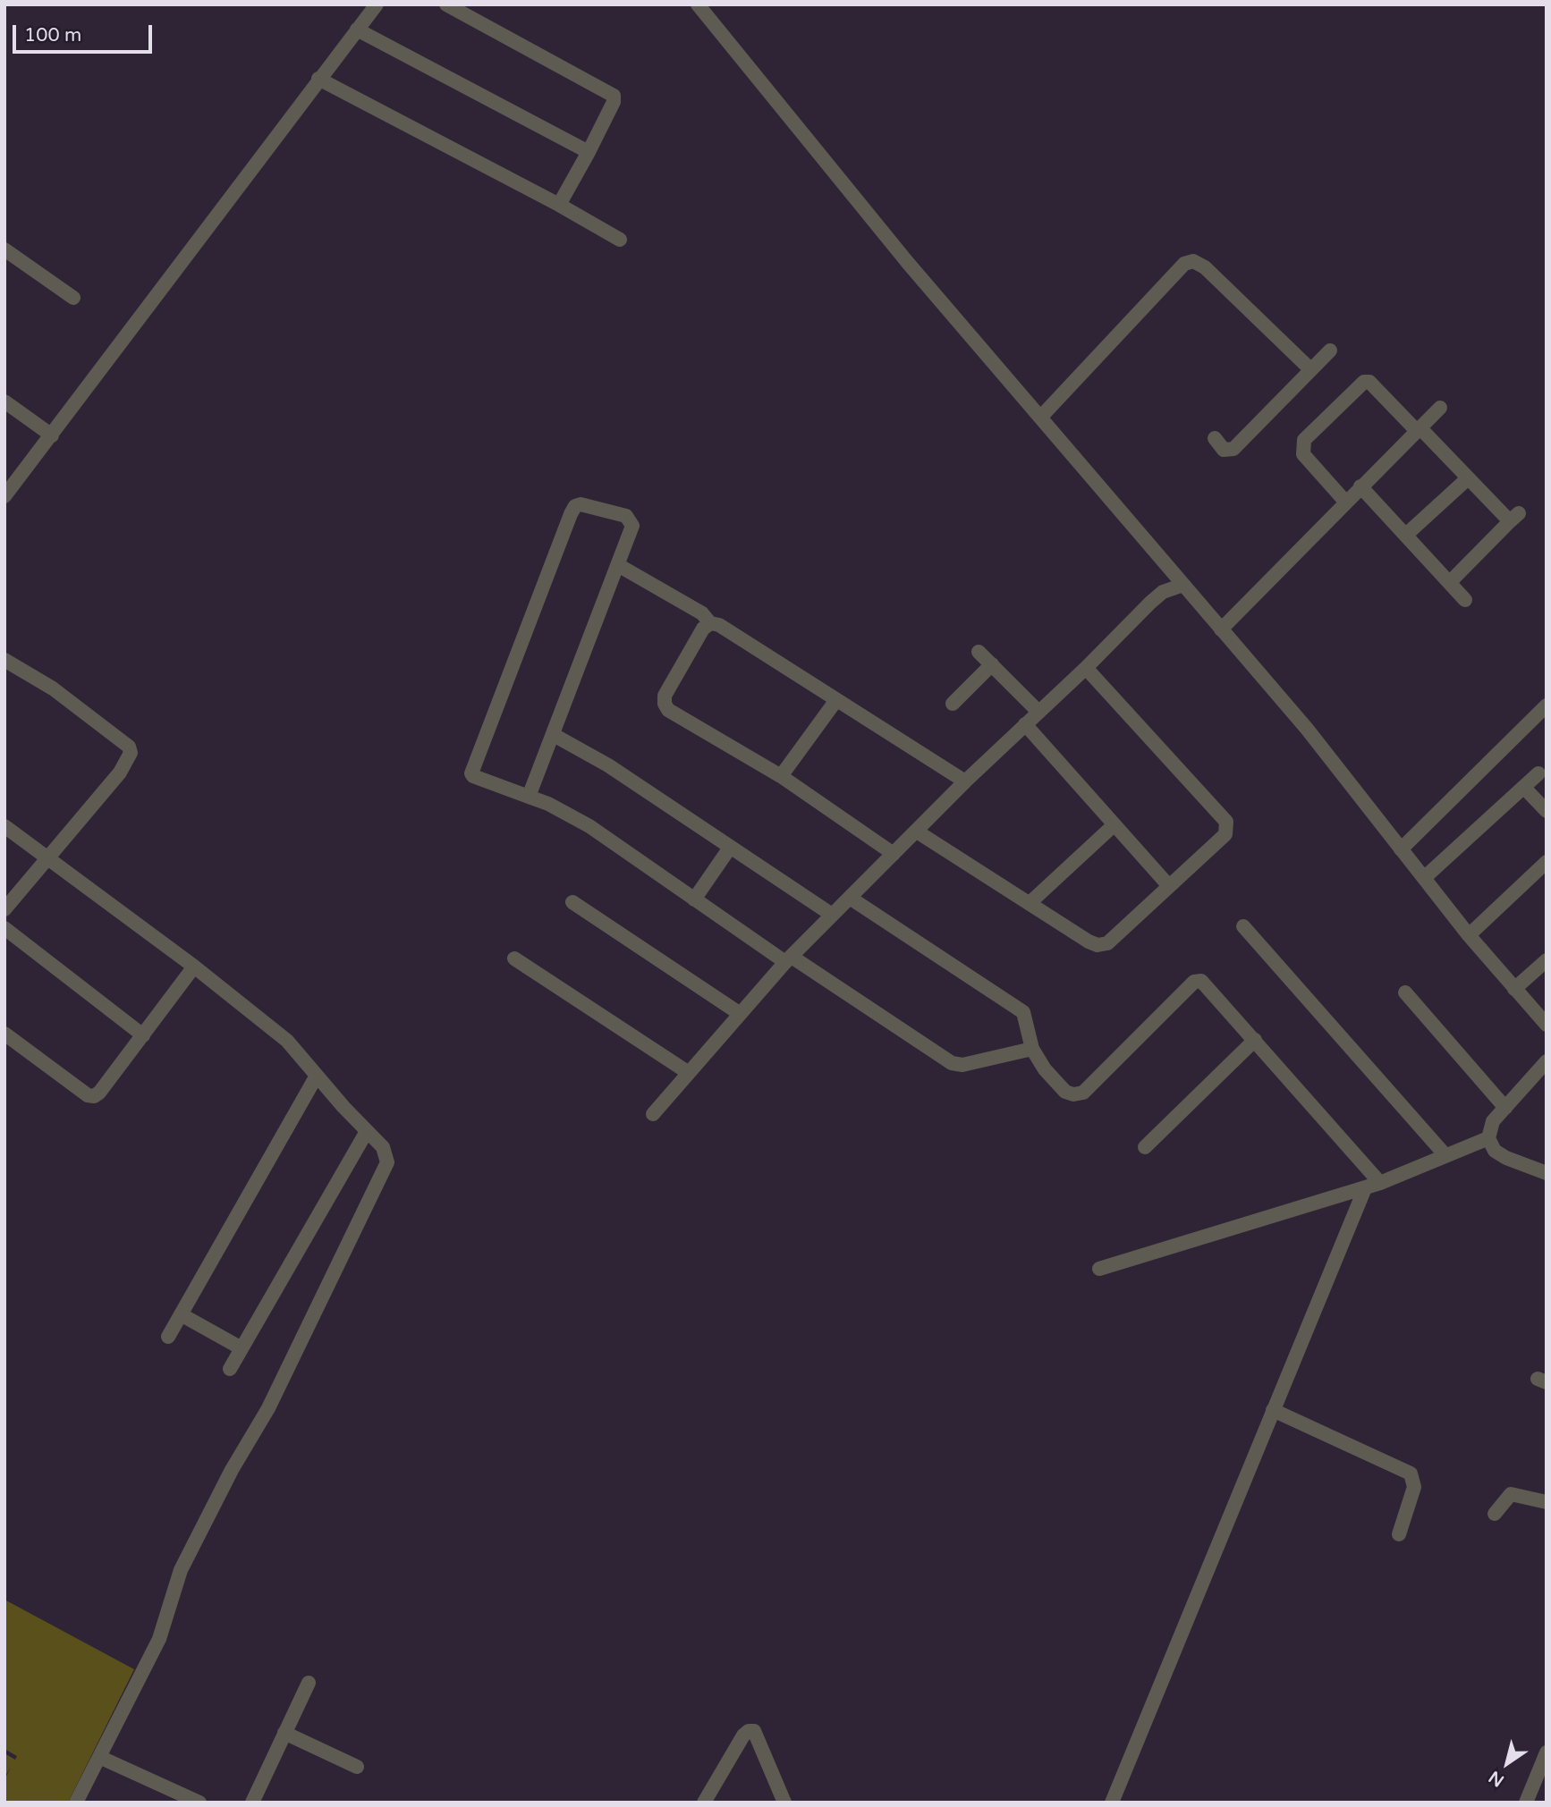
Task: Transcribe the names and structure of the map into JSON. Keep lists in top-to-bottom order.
{
  "scale_bar": "100 m",
  "north": "bottom left"
}
